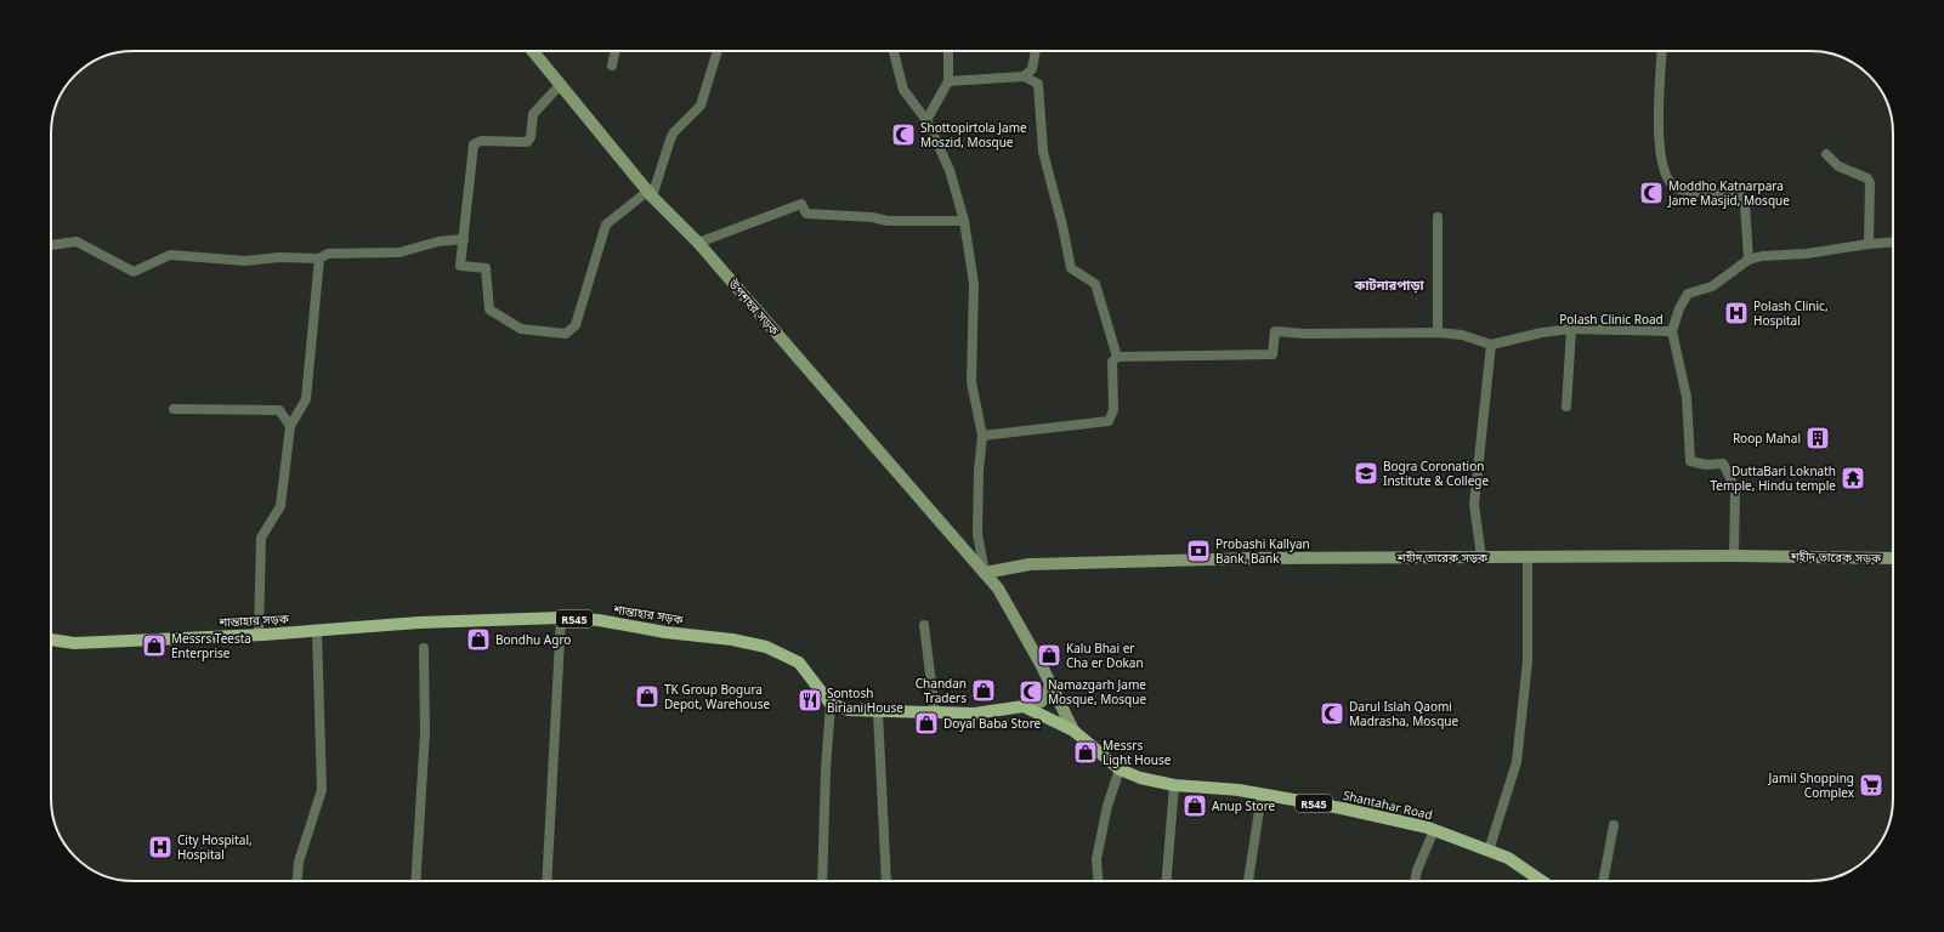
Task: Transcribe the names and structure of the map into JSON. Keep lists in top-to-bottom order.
{
  "streets": {
    "main road": [
      "উপশহর সড়ক",
      "শহীদ তারেক সড়ক",
      "শান্তাহার সড়ক",
      "R545",
      "Shantahar Road"
    ],
    "street": ["Polash Clinic Road"]
  },
  "crossings": [
    ["উপশহর সড়ক", "শহীদ তারেক সড়ক"],
    ["উপশহর সড়ক", "R545"],
    ["উপশহর সড়ক", "Shantahar Road"],
    ["R545", "Shantahar Road"]
  ],
  "districts": ["কাটনারপাড়া"],
  "places": {
    "mosque": [
      "Shottopirtola Jame Moszid, Mosque",
      "Moddho Katnarpara Jame Masjid, Mosque",
      "Namazgarh Jame Mosque, Mosque",
      "Darul Islah Qaomi Madrasha, Mosque"
    ],
    "hospital": ["Polash Clinic, Hospital", "City Hospital, Hospital"],
    "building": ["Roop Mahal"],
    "school or university": ["Bogra Coronation Institute & College"],
    "temple": ["DuttaBari Loknath Temple, Hindu temple"],
    "bank": ["Probashi Kallyan Bank, Bank"],
    "shop": [
      "Bondhu Agro",
      "Messrs Teesta Enterprise",
      "Kalu Bhai er Cha er Dokan",
      "Chandan Traders",
      "TK Group Bogura Depot, Warehouse",
      "Doyal Baba Store",
      "Messrs Light House",
      "Anup Store"
    ],
    "restaurant": ["Sontosh Biriani House"],
    "supermarket": ["Jamil Shopping Complex"]
  }
}
